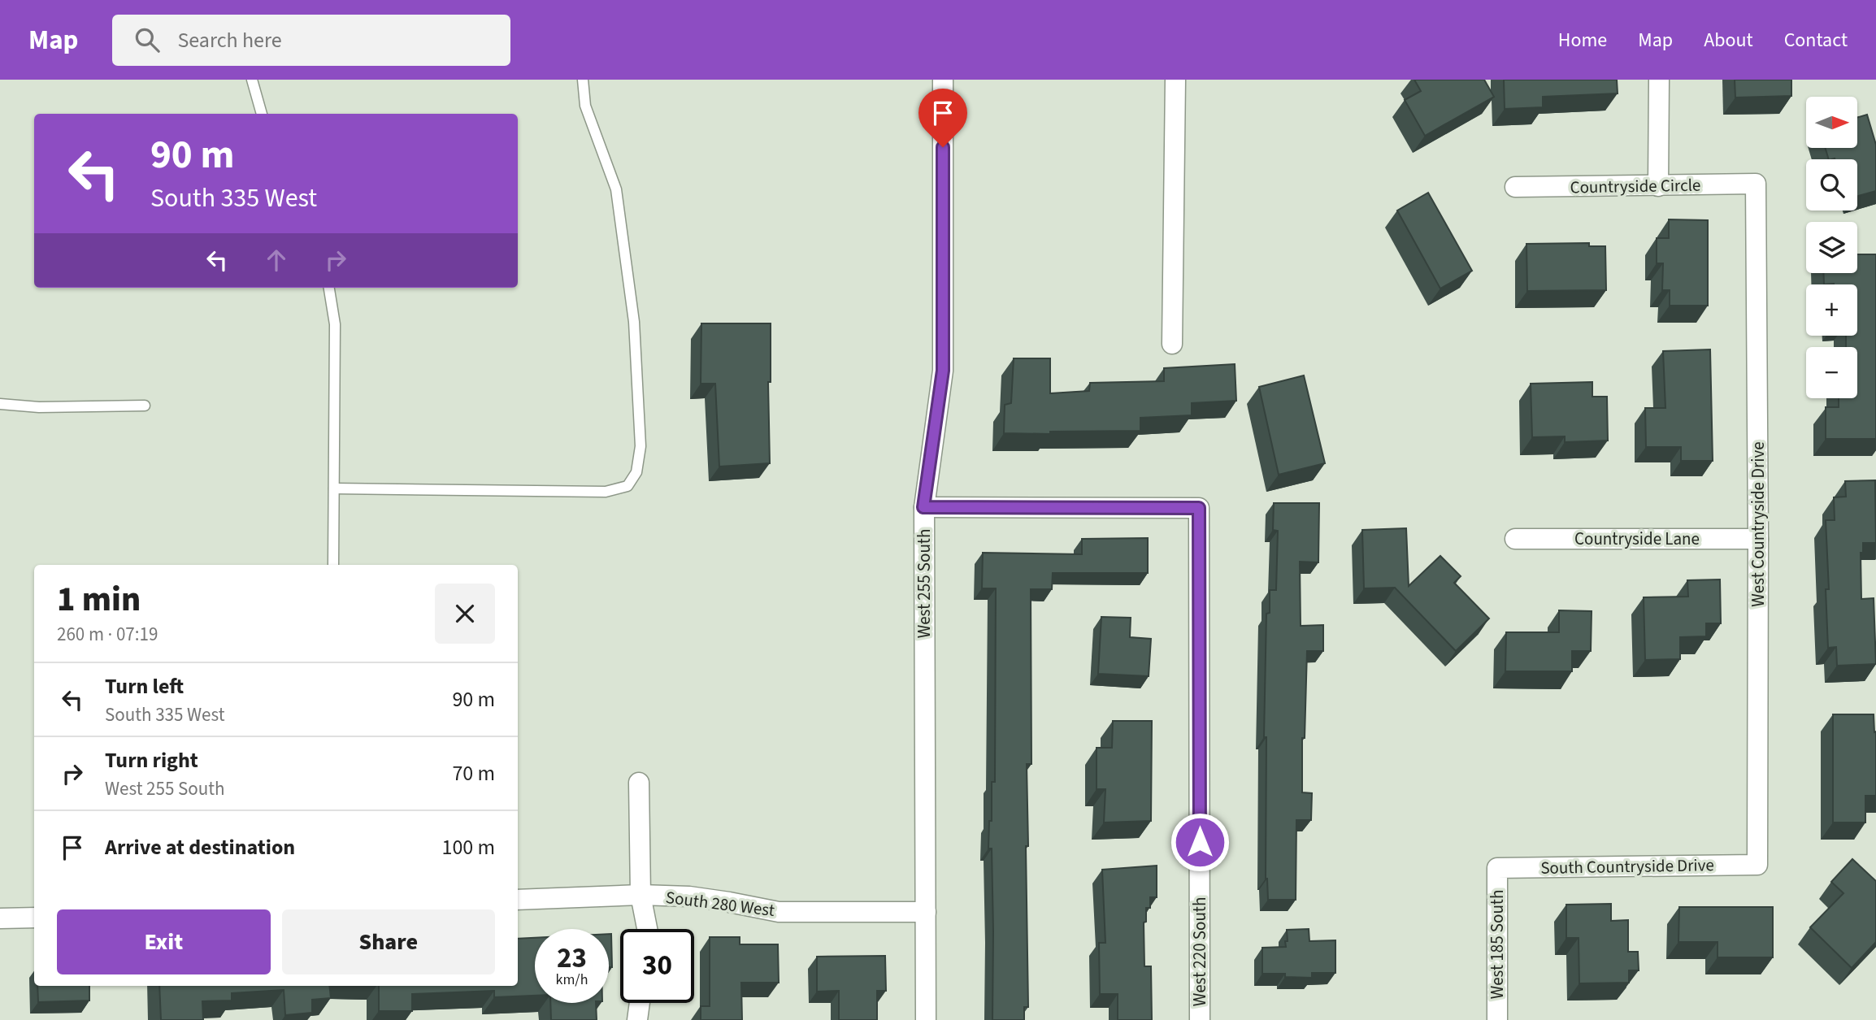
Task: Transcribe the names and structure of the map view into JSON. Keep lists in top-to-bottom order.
{
  "streets": {
    "street": [
      "Countryside Circle",
      "West Countryside Drive",
      "Countryside Lane",
      "West 255 South",
      "South Countryside Drive",
      "South 280 West",
      "West 185 South",
      "West 220 South"
    ]
  },
  "crossings": [
    ["Countryside Circle", "West Countryside Drive"],
    ["West Countryside Drive", "Countryside Lane"],
    ["West Countryside Drive", "South Countryside Drive"],
    ["West 255 South", "South 280 West"],
    ["West 255 South", "West 220 South"],
    ["South Countryside Drive", "West 185 South"]
  ],
  "north": "right",
  "page": {
    "header": "Map",
    "search": "Search here",
    "nav": [
      "Home",
      "Map",
      "About",
      "Contact"
    ],
    "map_buttons": ["+", "−"],
    "turn": ["90 m", "South 335 West"],
    "heading": ["1 min", "260 m · 07:19"],
    "list": [
      {
        "name": "Turn left",
        "note": "South 335 West",
        "value": "90 m"
      },
      {
        "name": "Turn right",
        "note": "West 255 South",
        "value": "70 m"
      },
      {
        "name": "Arrive at destination",
        "value": "100 m"
      }
    ],
    "buttons": ["Exit", "Share"],
    "speed": "23 km/h",
    "limit": "30"
  }
}
